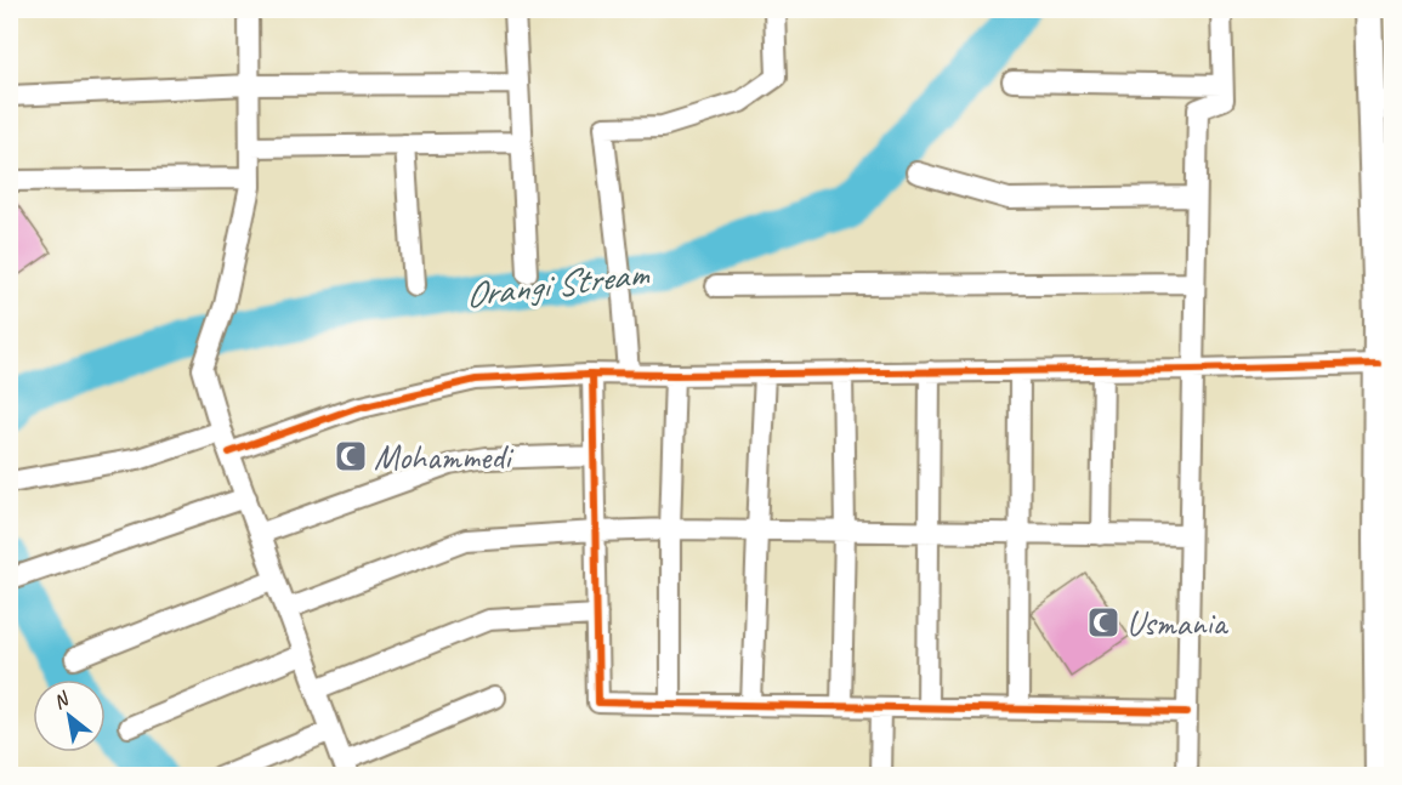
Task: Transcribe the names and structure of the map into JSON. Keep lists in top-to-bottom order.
{
  "water": ["Orangi Stream"],
  "places": {
    "mosque": ["Mohammedi", "Usmania"]
  },
  "north": "top left"
}
